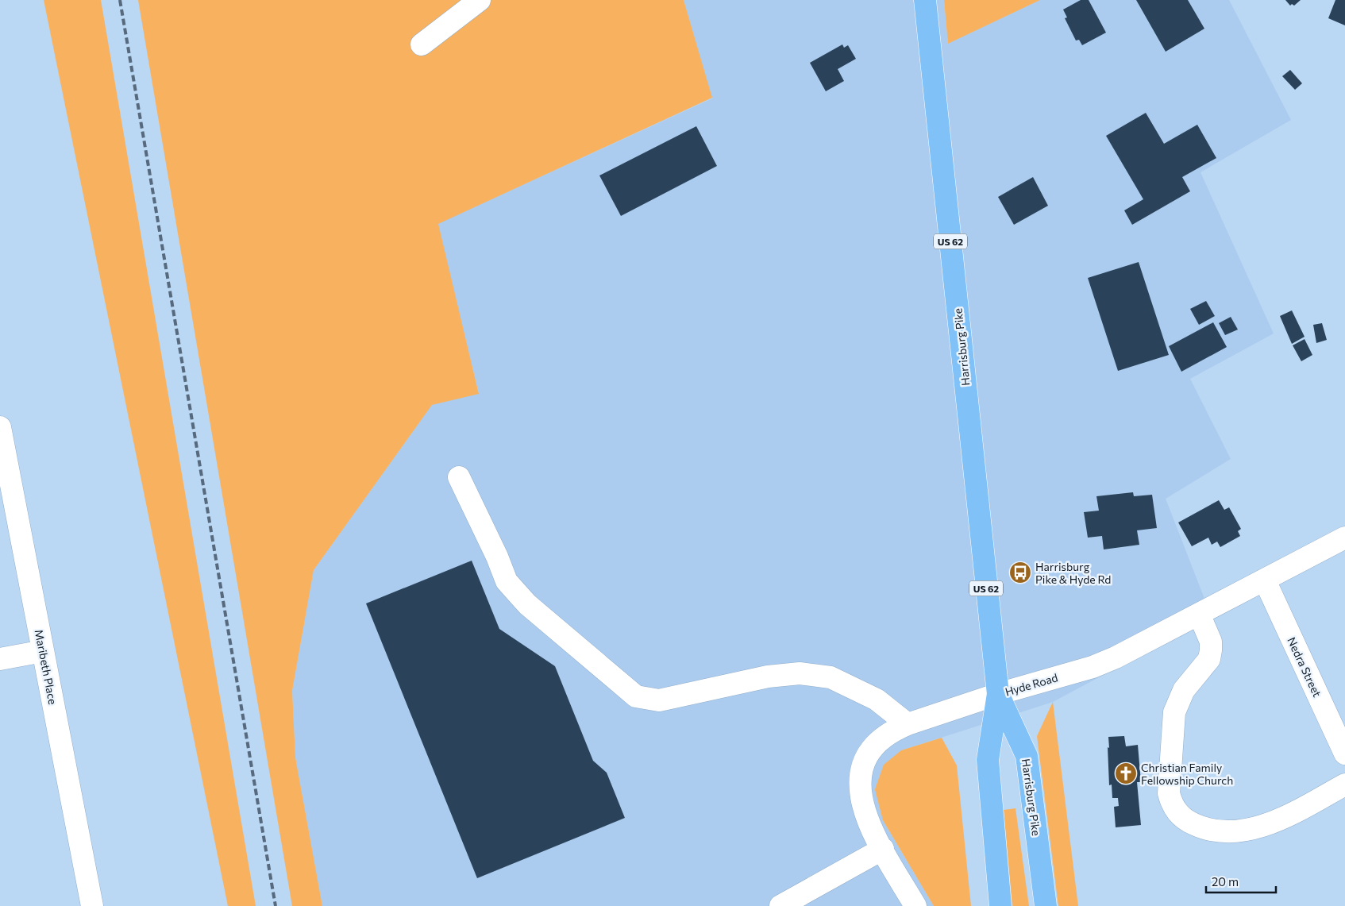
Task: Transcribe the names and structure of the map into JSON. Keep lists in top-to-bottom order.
{
  "streets": {
    "main road": ["US 62", "Harrisburg Pike"],
    "street": ["Maribeth Place", "Nedra Street", "Hyde Road"]
  },
  "crossings": [
    ["Harrisburg Pike", "Hyde Road"],
    ["Nedra Street", "Hyde Road"]
  ],
  "places": {
    "bus stop": ["Harrisburg Pike & Hyde Rd"],
    "church": ["Christian Family Fellowship Church"]
  },
  "scale_bar": "20 m"
}
